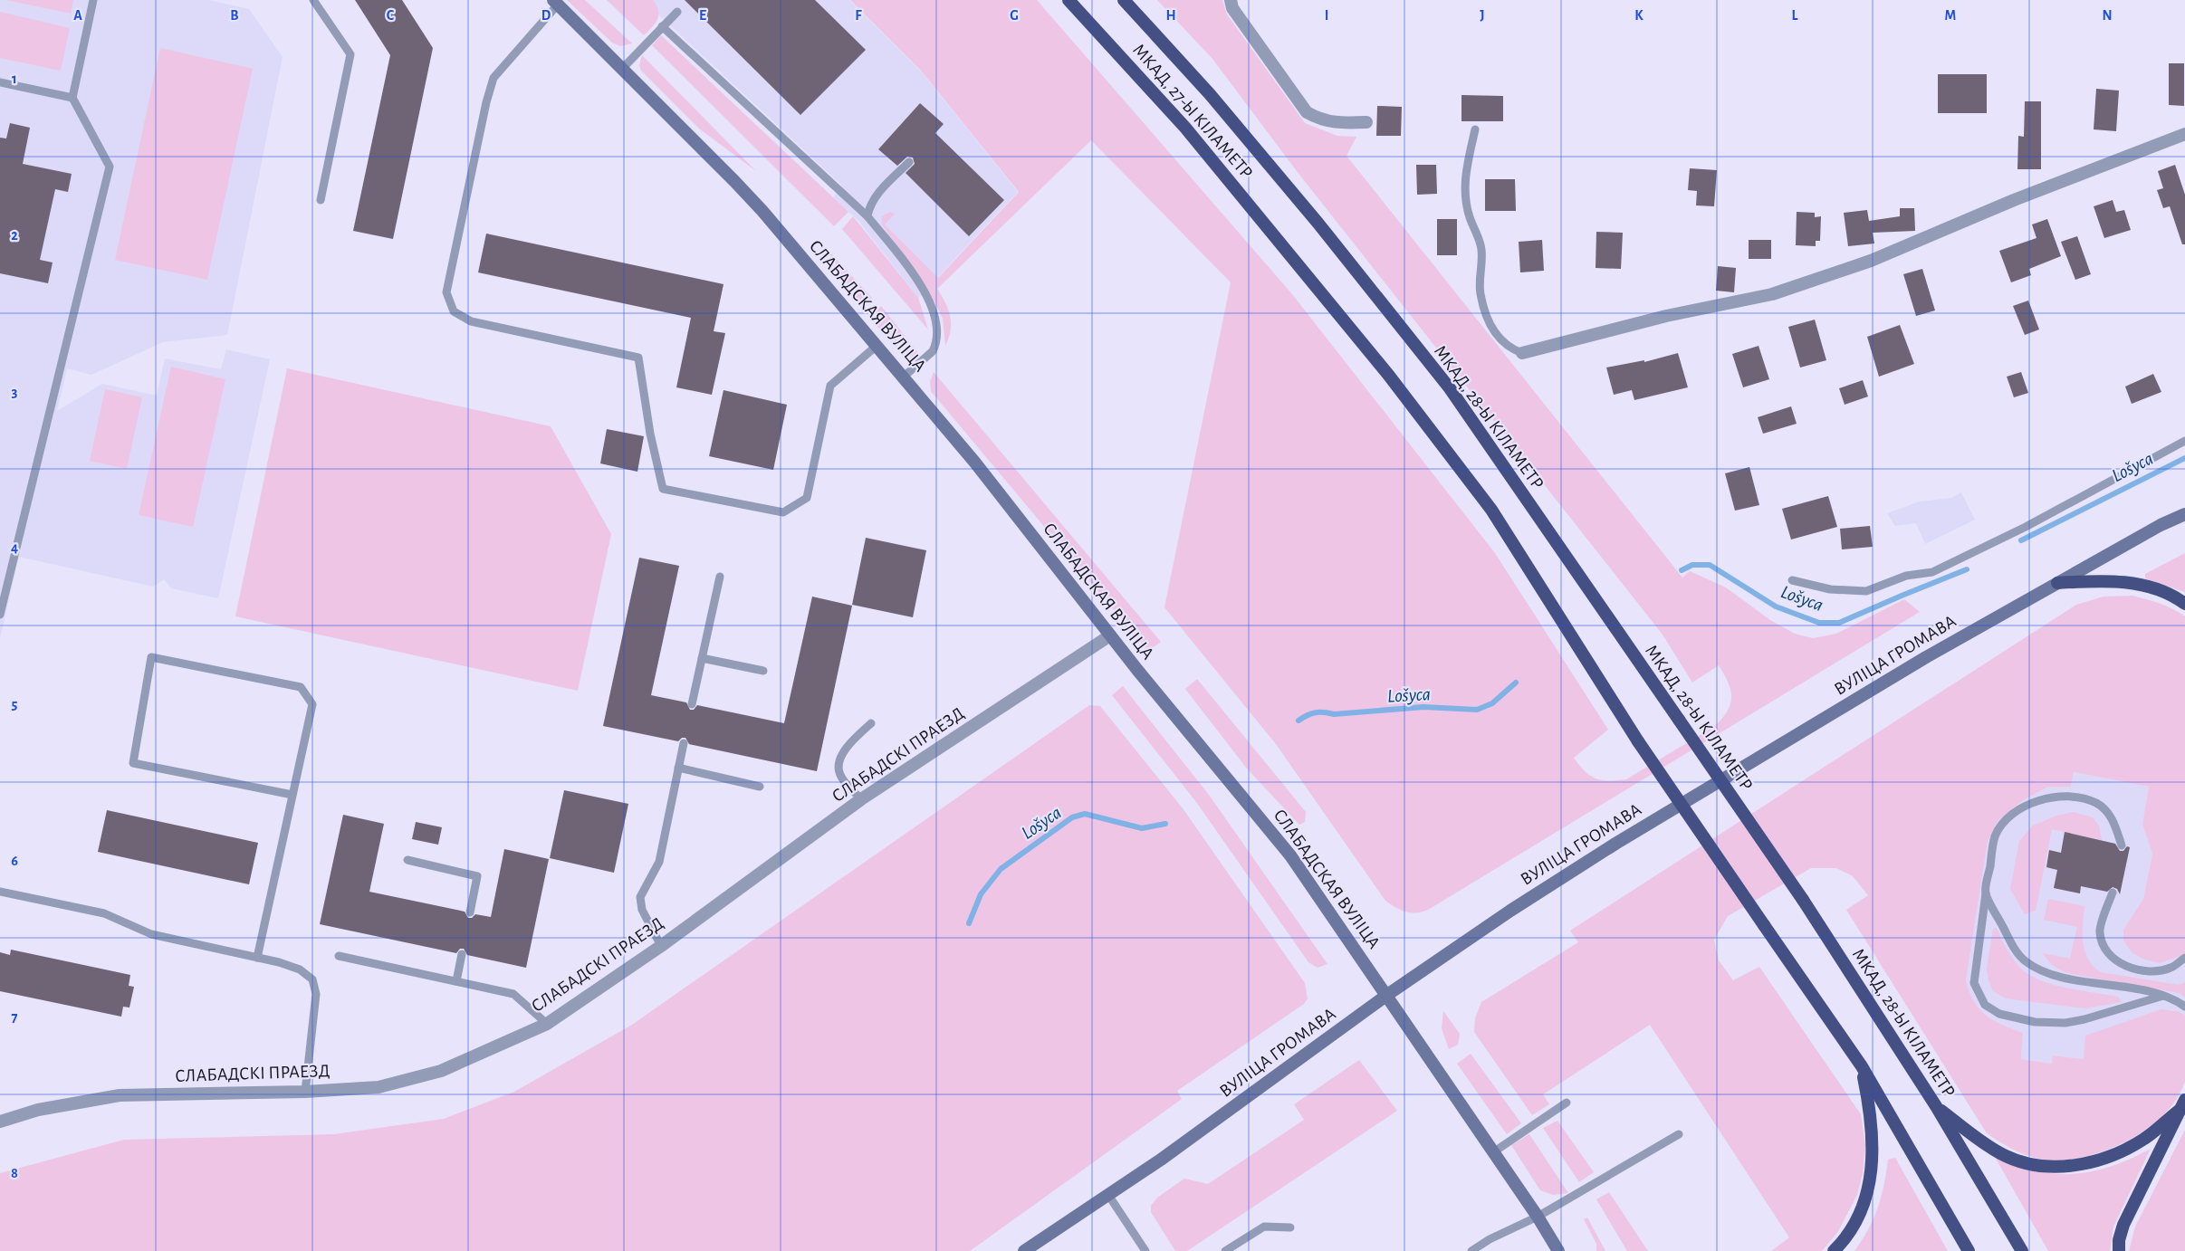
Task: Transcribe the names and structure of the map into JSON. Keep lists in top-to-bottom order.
{
  "streets": {
    "highway": ["МКАД, 27-Ы КІЛАМЕТР", "МКАД, 28-Ы КІЛАМЕТР"],
    "main road": ["СЛАБАДСКАЯ ВУЛІЦА", "ВУЛІЦА ГРОМАВА"],
    "street": ["СЛАБАДСКІ ПРАЕЗД"]
  },
  "crossings": [
    ["МКАД, 27-Ы КІЛАМЕТР", "МКАД, 28-Ы КІЛАМЕТР"],
    ["СЛАБАДСКАЯ ВУЛІЦА", "ВУЛІЦА ГРОМАВА"],
    ["СЛАБАДСКАЯ ВУЛІЦА", "СЛАБАДСКІ ПРАЕЗД"]
  ],
  "water": ["Lošyca"],
  "grid": {
    "columns": [
      "A",
      "B",
      "C",
      "D",
      "E",
      "F",
      "G",
      "H",
      "I",
      "J",
      "K",
      "L",
      "M",
      "N"
    ],
    "rows": [
      "1",
      "2",
      "3",
      "4",
      "5",
      "6",
      "7",
      "8"
    ]
  }
}
